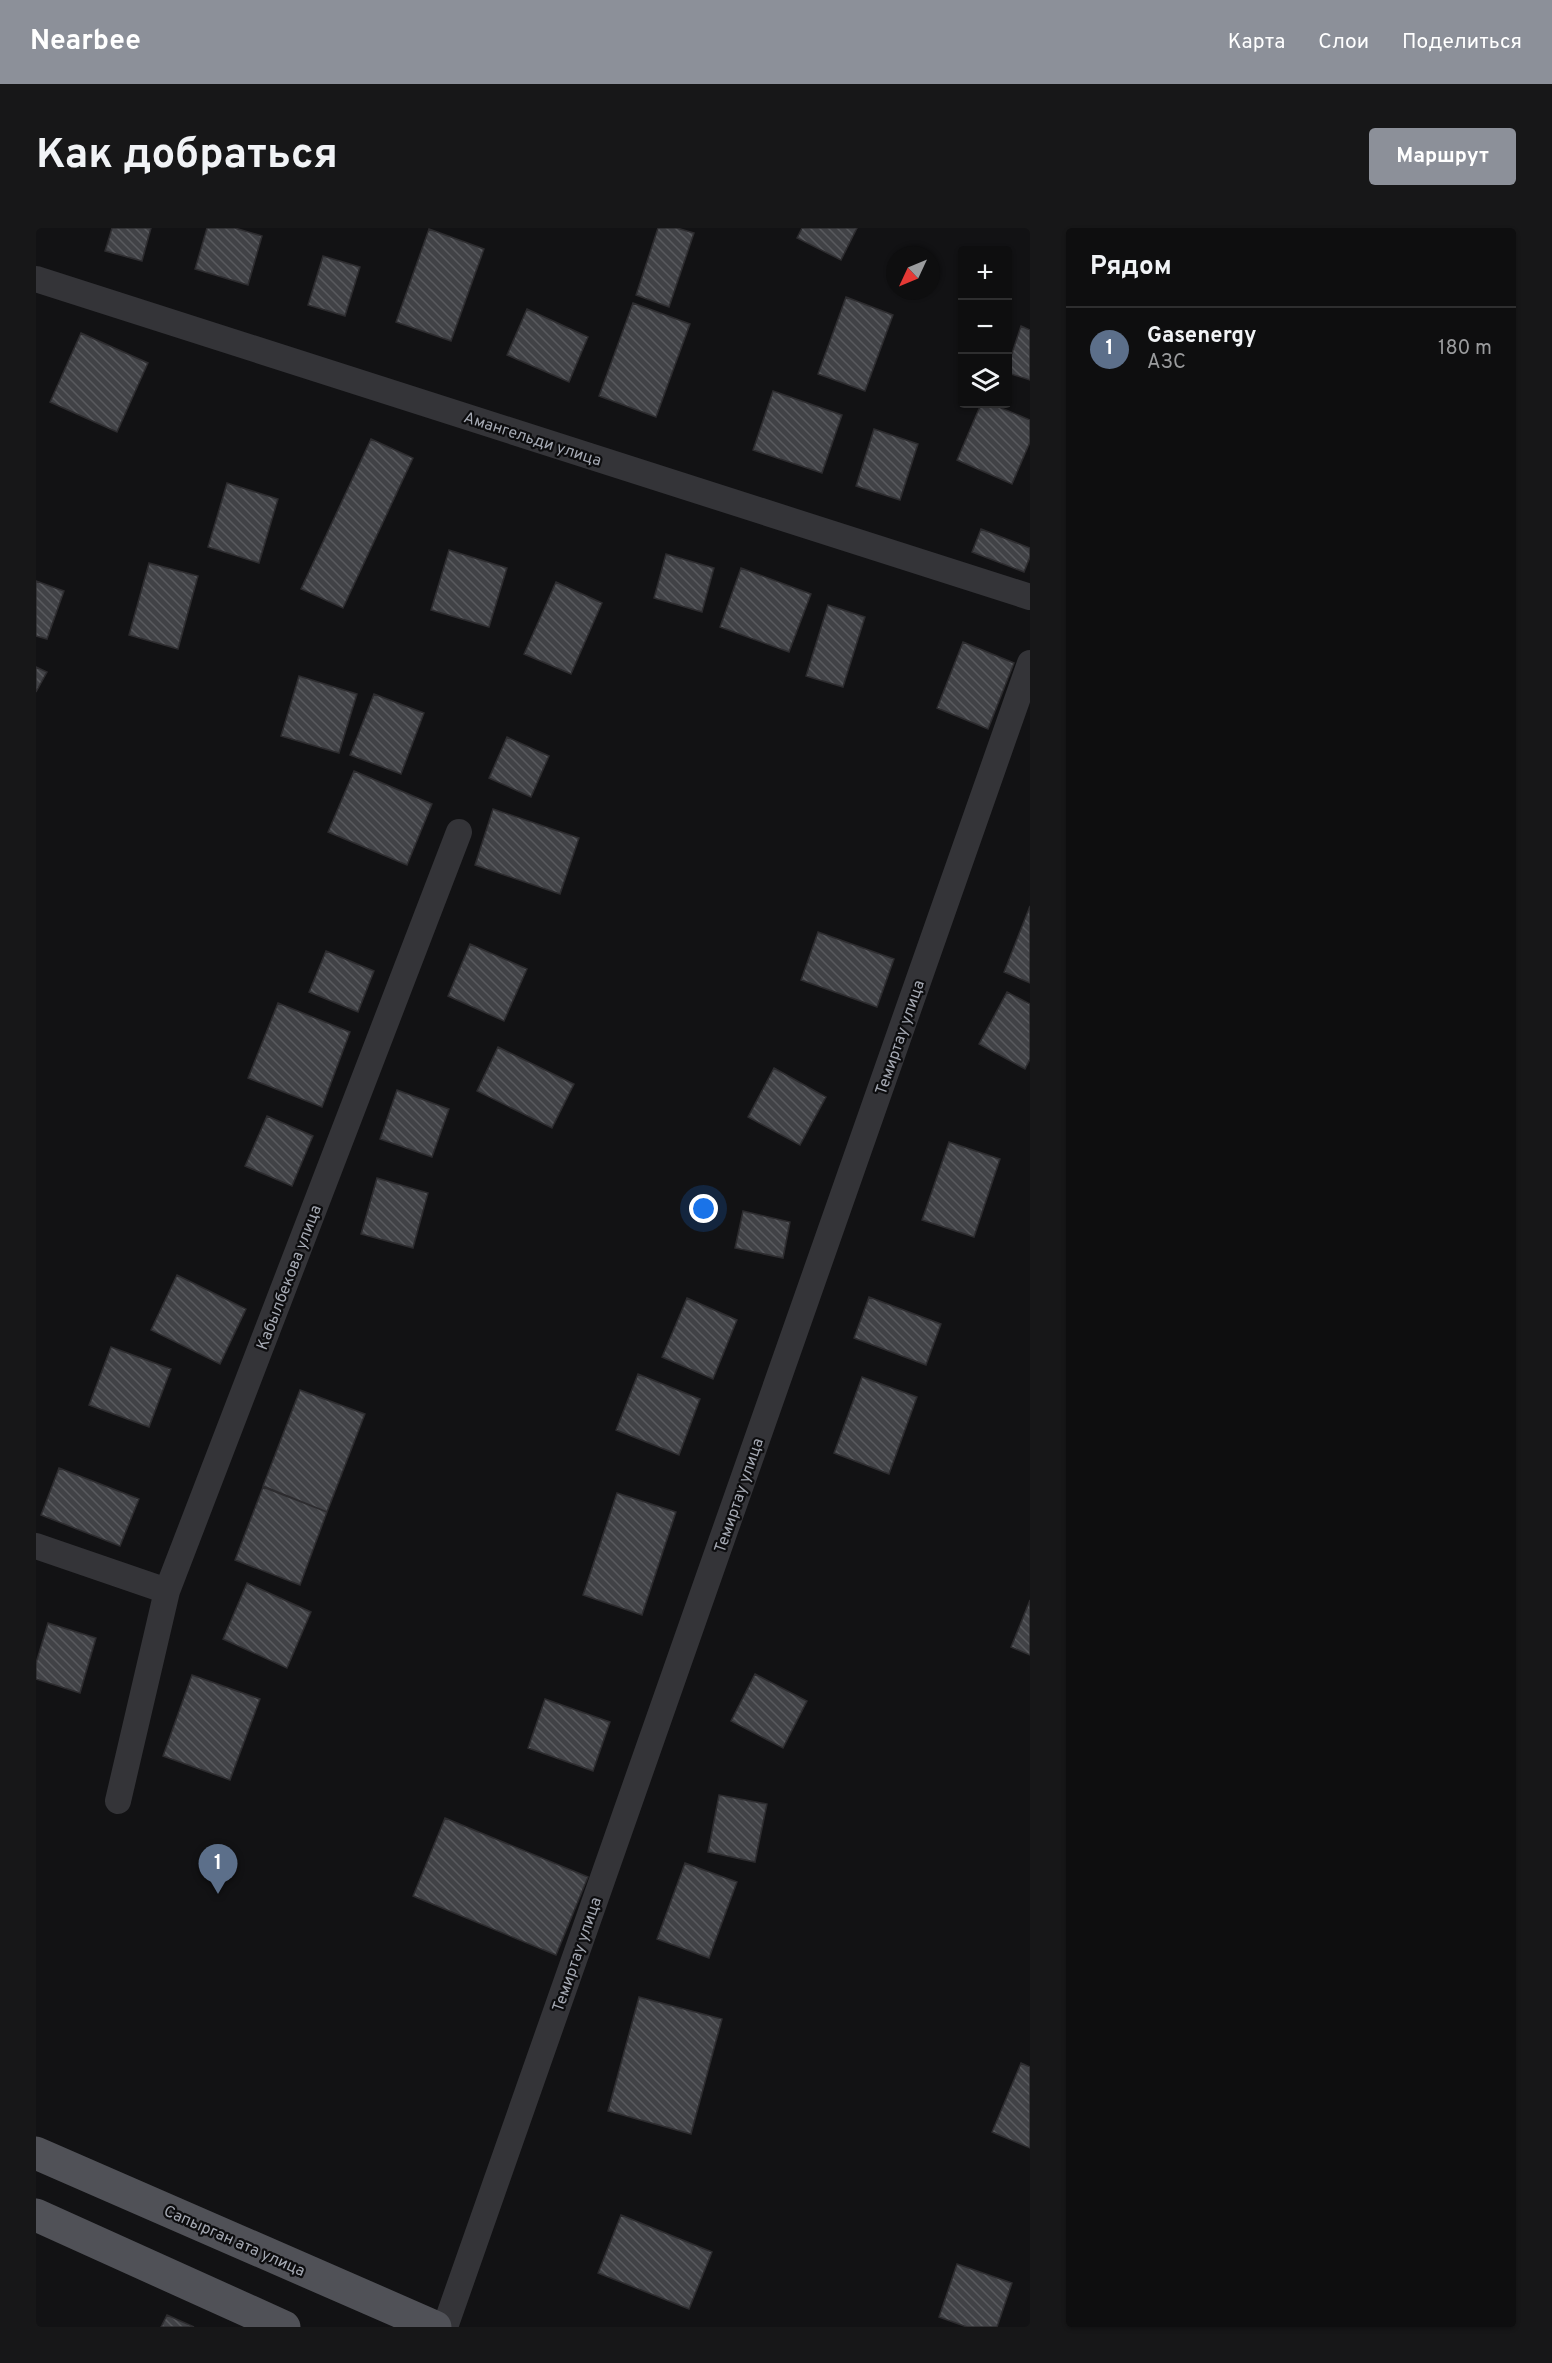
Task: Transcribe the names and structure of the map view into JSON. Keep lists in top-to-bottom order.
{
  "streets": {
    "main road": ["Сапырган ата улица"],
    "street": ["Амангельди улица", "Темиртау улица", "Кабылбекова улица"]
  },
  "north": "bottom left",
  "page": {
    "header": "Nearbee",
    "nav": ["Карта", "Слои", "Поделиться"],
    "buttons": "Маршрут",
    "title": "Как добраться",
    "heading": "Рядом",
    "map_buttons": ["+", "−"],
    "list": [
      {
        "mark": "1",
        "name": "Gasenergy",
        "note": "АЗС",
        "value": "180 m"
      }
    ],
    "pins": "1"
  }
}
